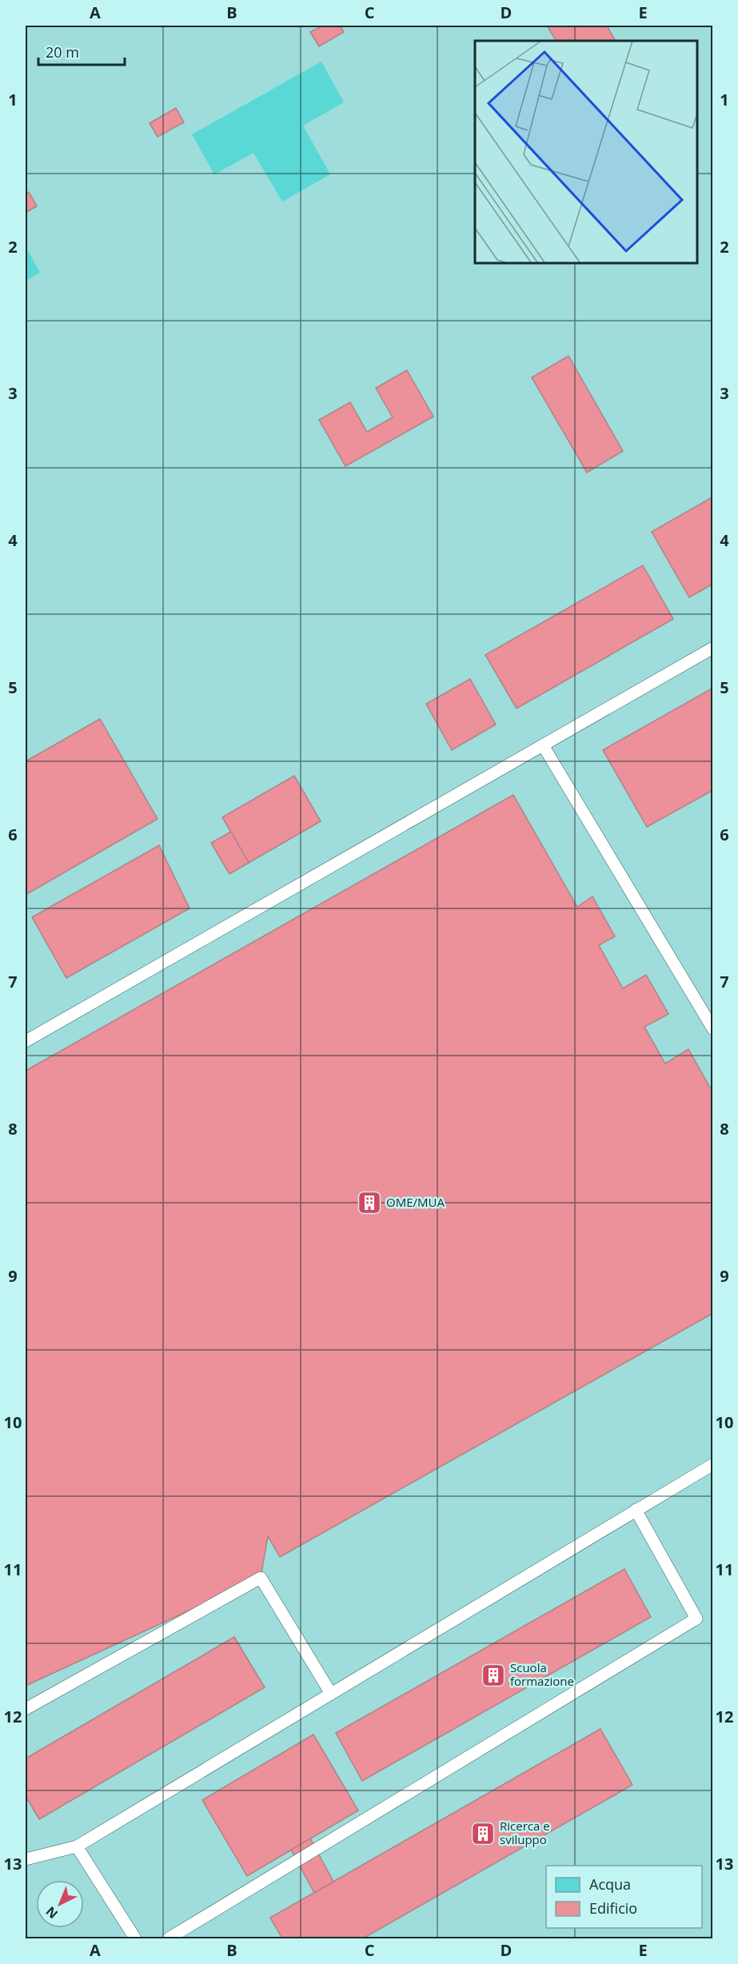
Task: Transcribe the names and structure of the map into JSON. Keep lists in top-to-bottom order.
{
  "places": {
    "building": ["OME/MUA", "Scuola formazione", "Ricerca e sviluppo"]
  },
  "legend": ["Acqua", "Edificio"],
  "scale_bar": "20 m",
  "north": "bottom left",
  "grid": {
    "columns": [
      "A",
      "B",
      "C",
      "D",
      "E"
    ],
    "rows": [
      "1",
      "2",
      "3",
      "4",
      "5",
      "6",
      "7",
      "8",
      "9",
      "10",
      "11",
      "12",
      "13"
    ]
  }
}
